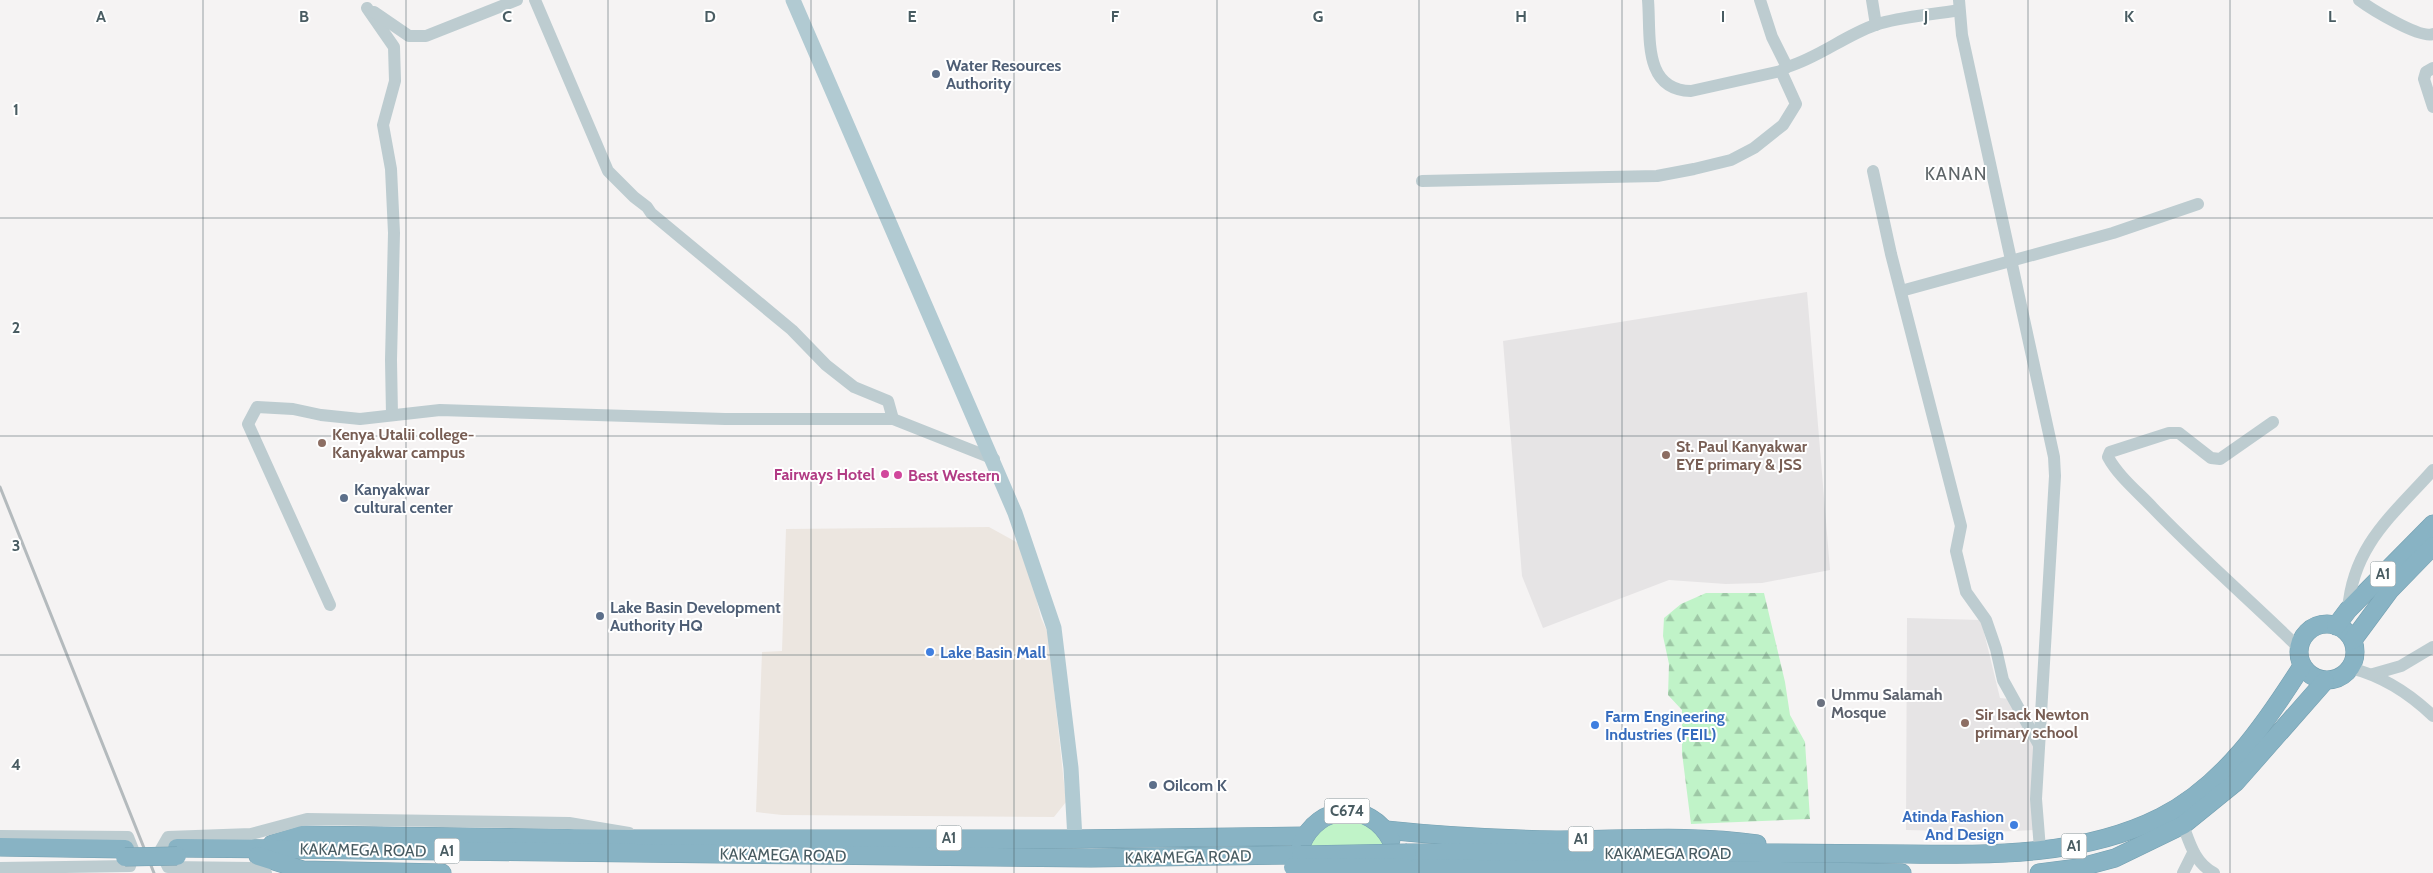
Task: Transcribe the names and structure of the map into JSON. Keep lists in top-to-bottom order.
{
  "streets": {
    "highway": ["A1", "C674", "KAKAMEGA ROAD"]
  },
  "crossings": [
    ["A1", "C674"],
    ["A1", "KAKAMEGA ROAD"],
    ["C674", "KAKAMEGA ROAD"]
  ],
  "districts": ["KANAN"],
  "places": [
    "Water Resources Authority",
    "Kenya Utalii college- Kanyakwar campus",
    "St. Paul Kanyakwar EYE primary & JSS",
    "Fairways Hotel",
    "Best Western",
    "Kanyakwar cultural center",
    "Lake Basin Development Authority HQ",
    "Lake Basin Mall",
    "Ummu Salamah Mosque",
    "Sir Isack Newton primary school",
    "Farm Engineering Industries (FEIL)",
    "Oilcom K",
    "Atinda Fashion And Design"
  ],
  "grid": {
    "columns": [
      "A",
      "B",
      "C",
      "D",
      "E",
      "F",
      "G",
      "H",
      "I",
      "J",
      "K",
      "L"
    ],
    "rows": [
      "1",
      "2",
      "3",
      "4"
    ]
  }
}
